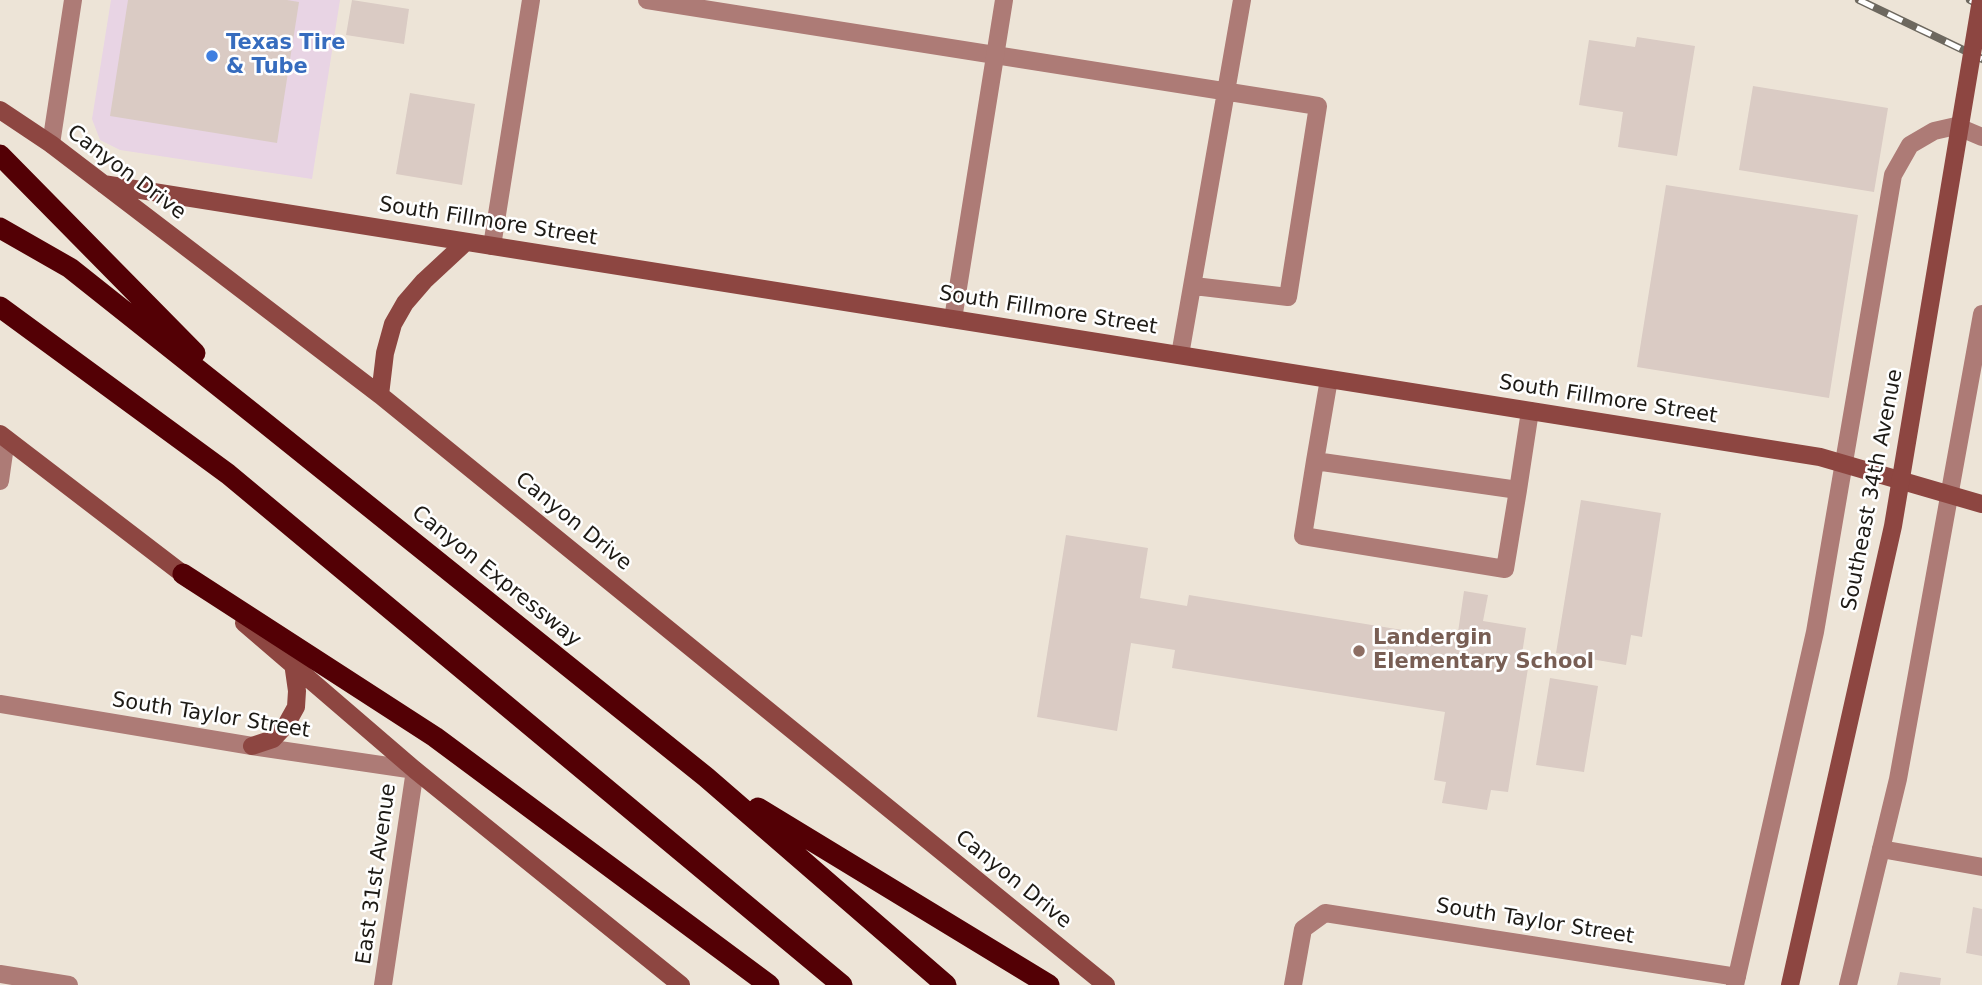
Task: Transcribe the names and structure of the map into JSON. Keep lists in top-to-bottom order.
{
  "streets": {
    "highway": ["Canyon Expressway"],
    "main road": ["Canyon Drive", "South Fillmore Street", "Southeast 34th Avenue"],
    "street": ["South Taylor Street", "East 31st Avenue"]
  },
  "crossings": [
    ["Canyon Drive", "South Fillmore Street"],
    ["South Taylor Street", "East 31st Avenue"]
  ],
  "places": ["Texas Tire & Tube", "Landergin Elementary School"]
}
